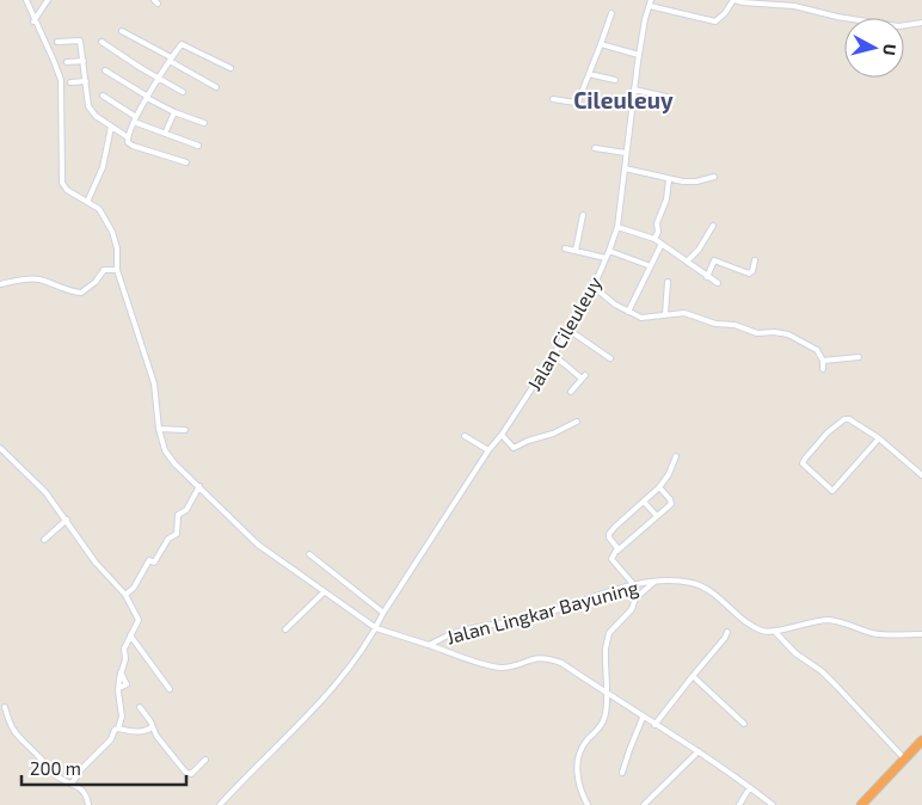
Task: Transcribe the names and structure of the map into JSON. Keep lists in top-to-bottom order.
{
  "streets": {
    "street": ["Jalan Cileuleuy", "Jalan Lingkar Bayuning"]
  },
  "crossings": [
    ["Jalan Cileuleuy", "Jalan Lingkar Bayuning"]
  ],
  "districts": ["Cileuleuy"],
  "scale_bar": "200 m",
  "north": "right"
}
